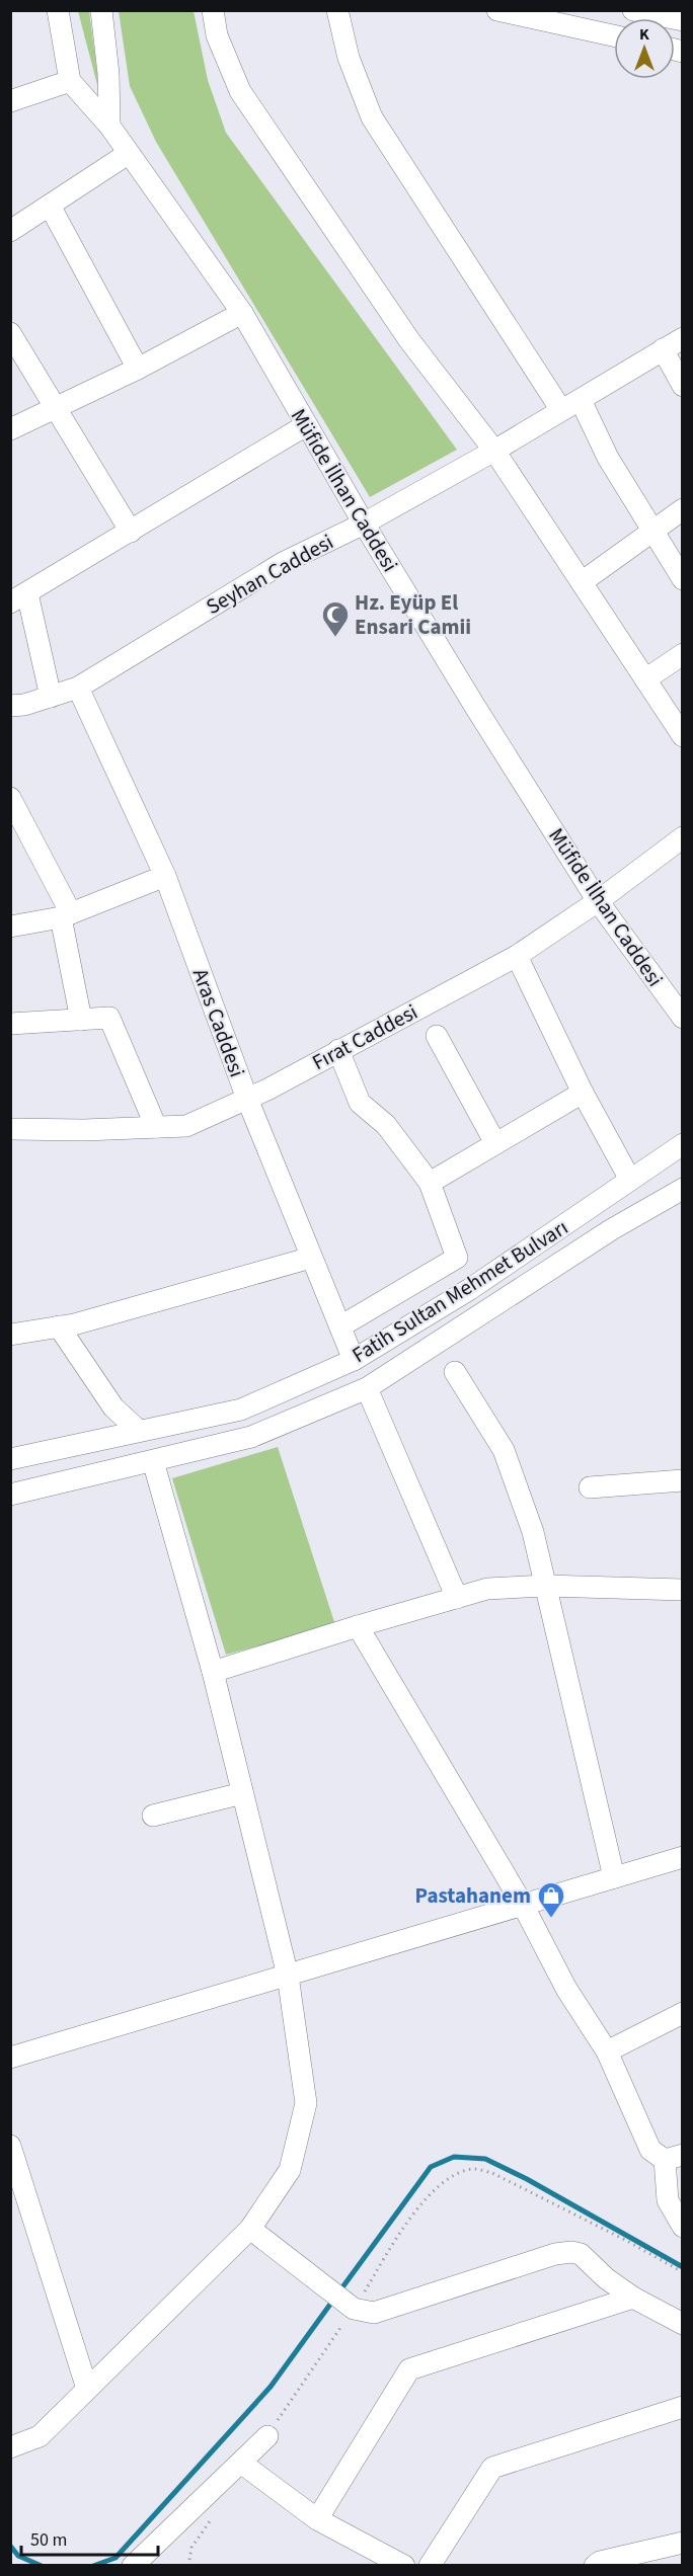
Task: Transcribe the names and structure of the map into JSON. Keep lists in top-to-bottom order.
{
  "streets": {
    "street": [
      "Müfide İlhan Caddesi",
      "Seyhan Caddesi",
      "Aras Caddesi",
      "Fırat Caddesi",
      "Fatih Sultan Mehmet Bulvarı"
    ]
  },
  "crossings": [
    ["Müfide İlhan Caddesi", "Seyhan Caddesi"],
    ["Müfide İlhan Caddesi", "Fırat Caddesi"],
    ["Seyhan Caddesi", "Aras Caddesi"],
    ["Aras Caddesi", "Fırat Caddesi"],
    ["Aras Caddesi", "Fatih Sultan Mehmet Bulvarı"]
  ],
  "places": {
    "mosque": ["Hz. Eyüp El Ensari Camii"],
    "shop": ["Pastahanem"]
  },
  "scale_bar": "50 m",
  "north": "top"
}
